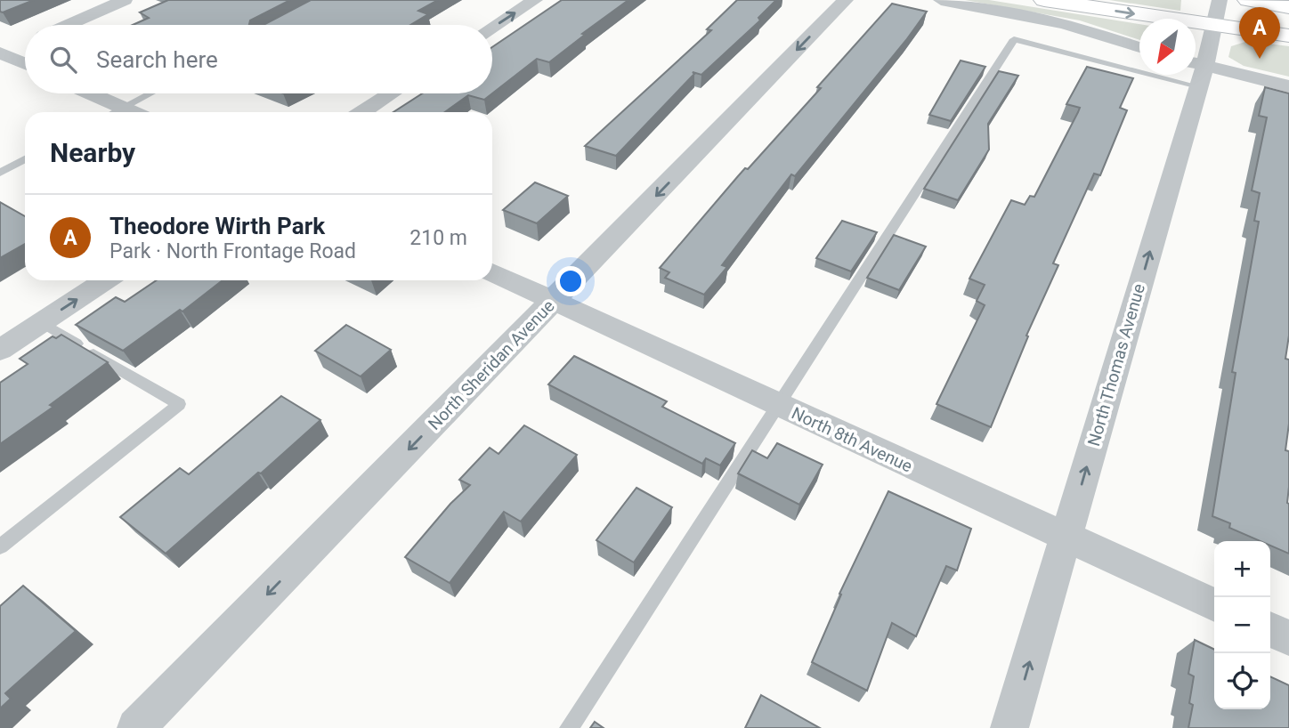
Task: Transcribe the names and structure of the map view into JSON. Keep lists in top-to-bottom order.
{
  "streets": {
    "street": ["North Sheridan Avenue", "North Thomas Avenue", "North 8th Avenue"]
  },
  "crossings": [
    ["North Sheridan Avenue", "North 8th Avenue"],
    ["North Thomas Avenue", "North 8th Avenue"]
  ],
  "one_way": ["North Sheridan Avenue", "North Thomas Avenue"],
  "north": "bottom left",
  "page": {
    "pins": "A",
    "search": "Search here",
    "heading": "Nearby",
    "list": [
      {
        "mark": "A",
        "name": "Theodore Wirth Park",
        "note": "Park · North Frontage Road",
        "value": "210 m"
      }
    ],
    "map_buttons": ["+", "−"]
  }
}
